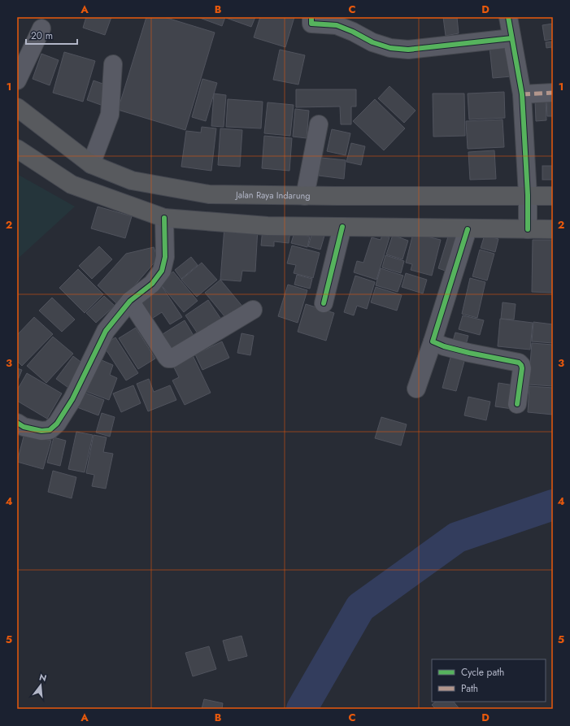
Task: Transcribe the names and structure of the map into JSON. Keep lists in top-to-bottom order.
{
  "streets": {
    "highway": ["Jalan Raya Indarung"]
  },
  "legend": ["Cycle path", "Path"],
  "scale_bar": "20 m",
  "north": "top",
  "grid": {
    "columns": [
      "A",
      "B",
      "C",
      "D"
    ],
    "rows": [
      "1",
      "2",
      "3",
      "4",
      "5"
    ]
  }
}
